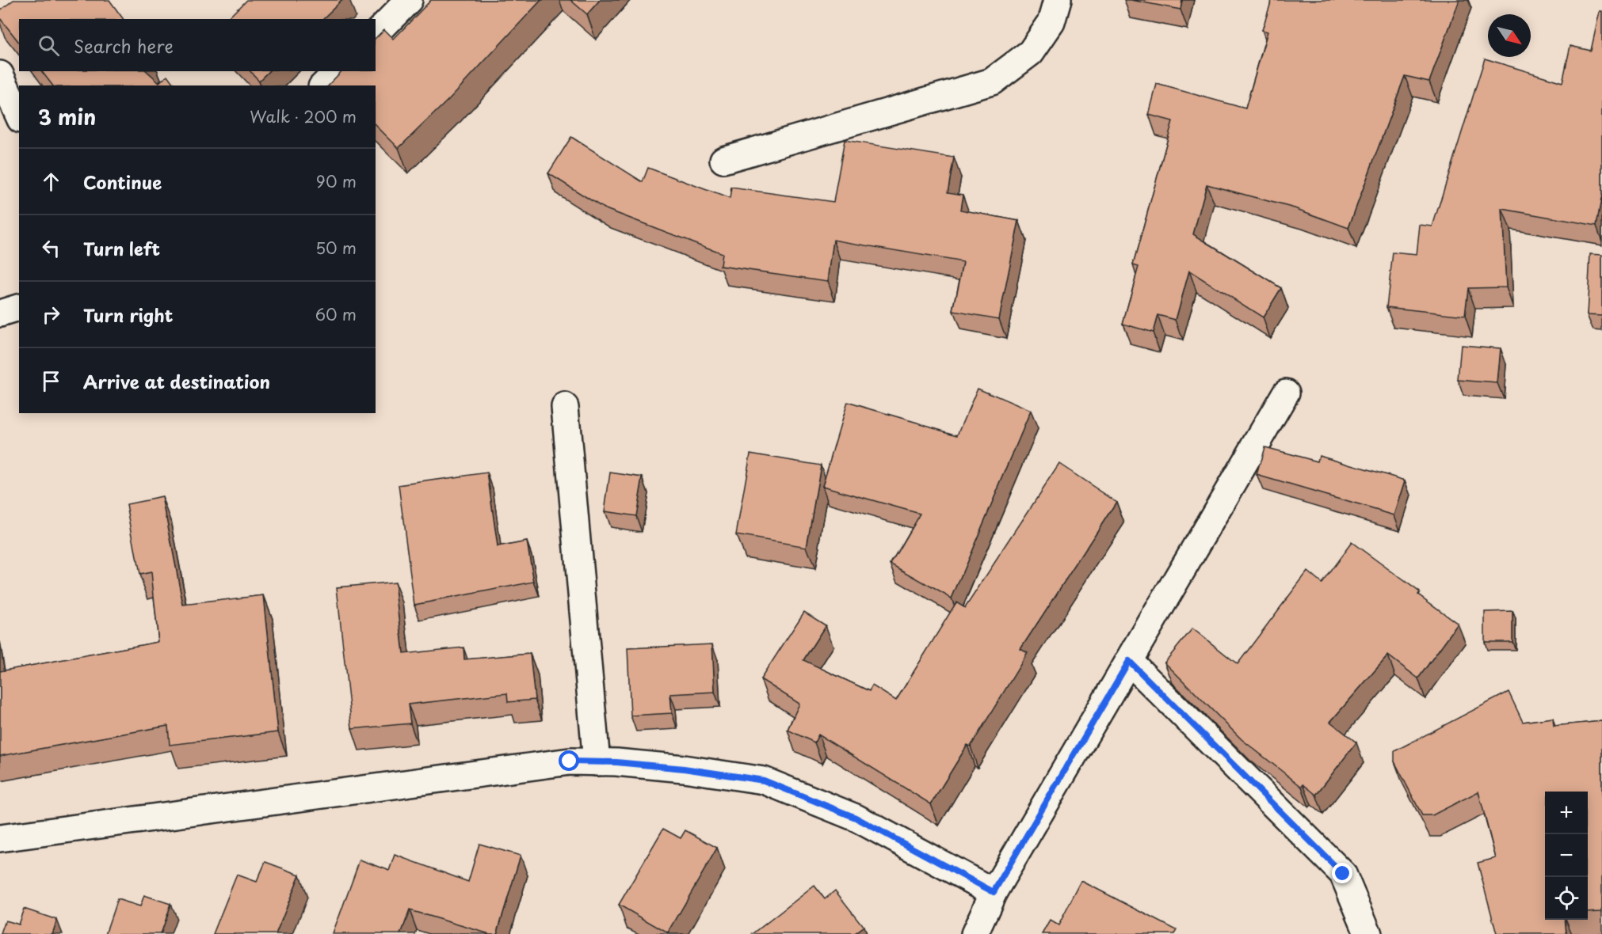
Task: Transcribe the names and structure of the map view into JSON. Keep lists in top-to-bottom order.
{
  "north": "bottom right",
  "page": {
    "search": "Search here",
    "heading": ["3 min", "Walk · 200 m"],
    "list": [
      ["Continue", "90 m"],
      ["Turn left", "50 m"],
      ["Turn right", "60 m"],
      "Arrive at destination"
    ],
    "map_buttons": ["+", "−"]
  }
}
